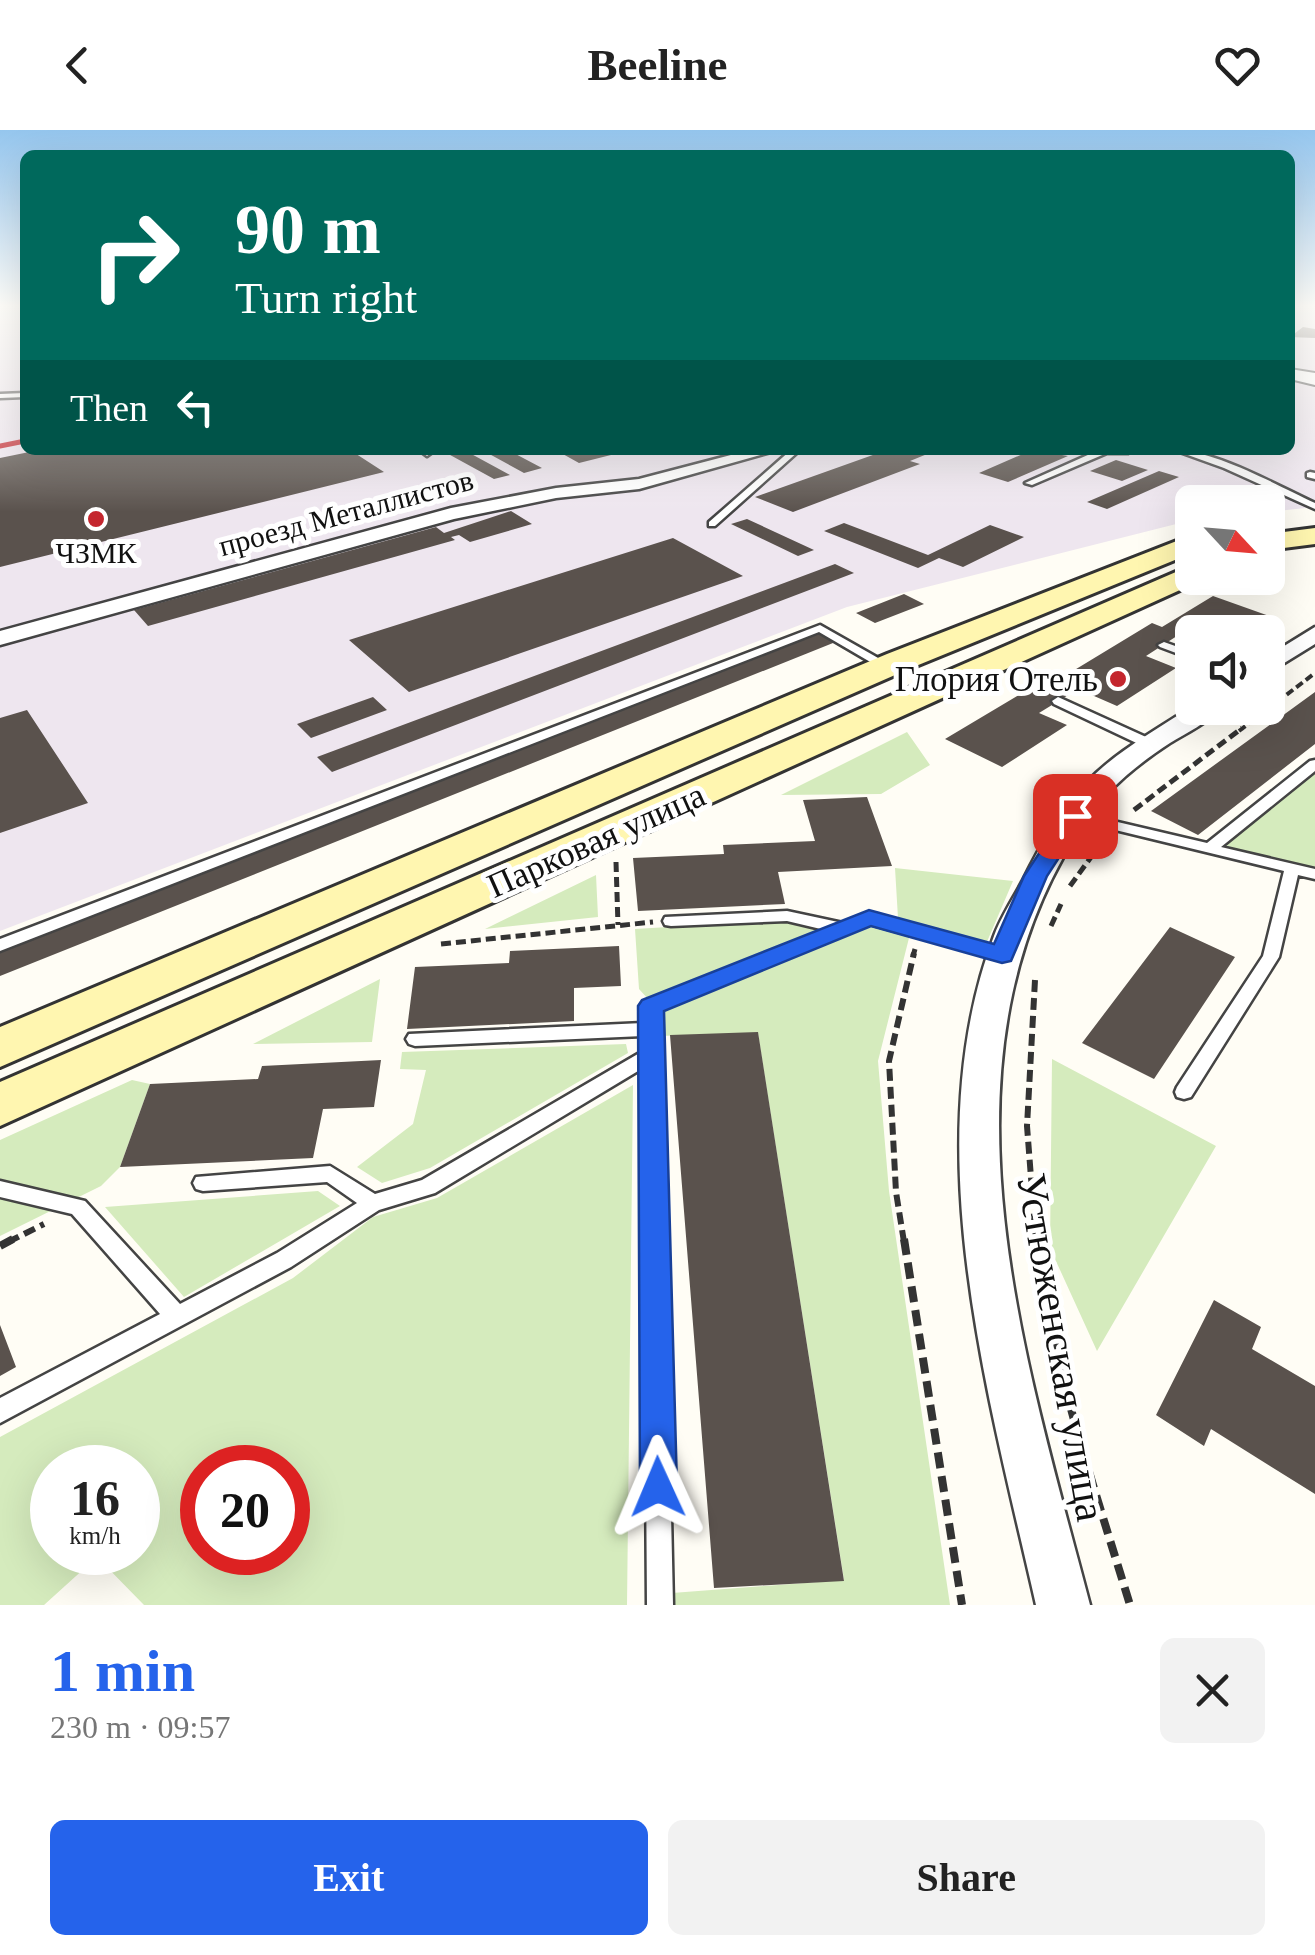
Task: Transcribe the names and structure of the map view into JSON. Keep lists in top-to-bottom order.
{
  "streets": {
    "main road": ["Парковая улица"],
    "street": ["проезд Металлистов", "Устюженская улица"]
  },
  "places": ["ЧЗМК", "Глория Отель"],
  "north": "bottom right",
  "page": {
    "header": "Beeline",
    "turn": ["90 m", "Turn right"],
    "then": "Then",
    "speed": "16 km/h",
    "limit": "20",
    "heading": ["1 min", "230 m · 09:57"],
    "buttons": ["Exit", "Share"]
  }
}
